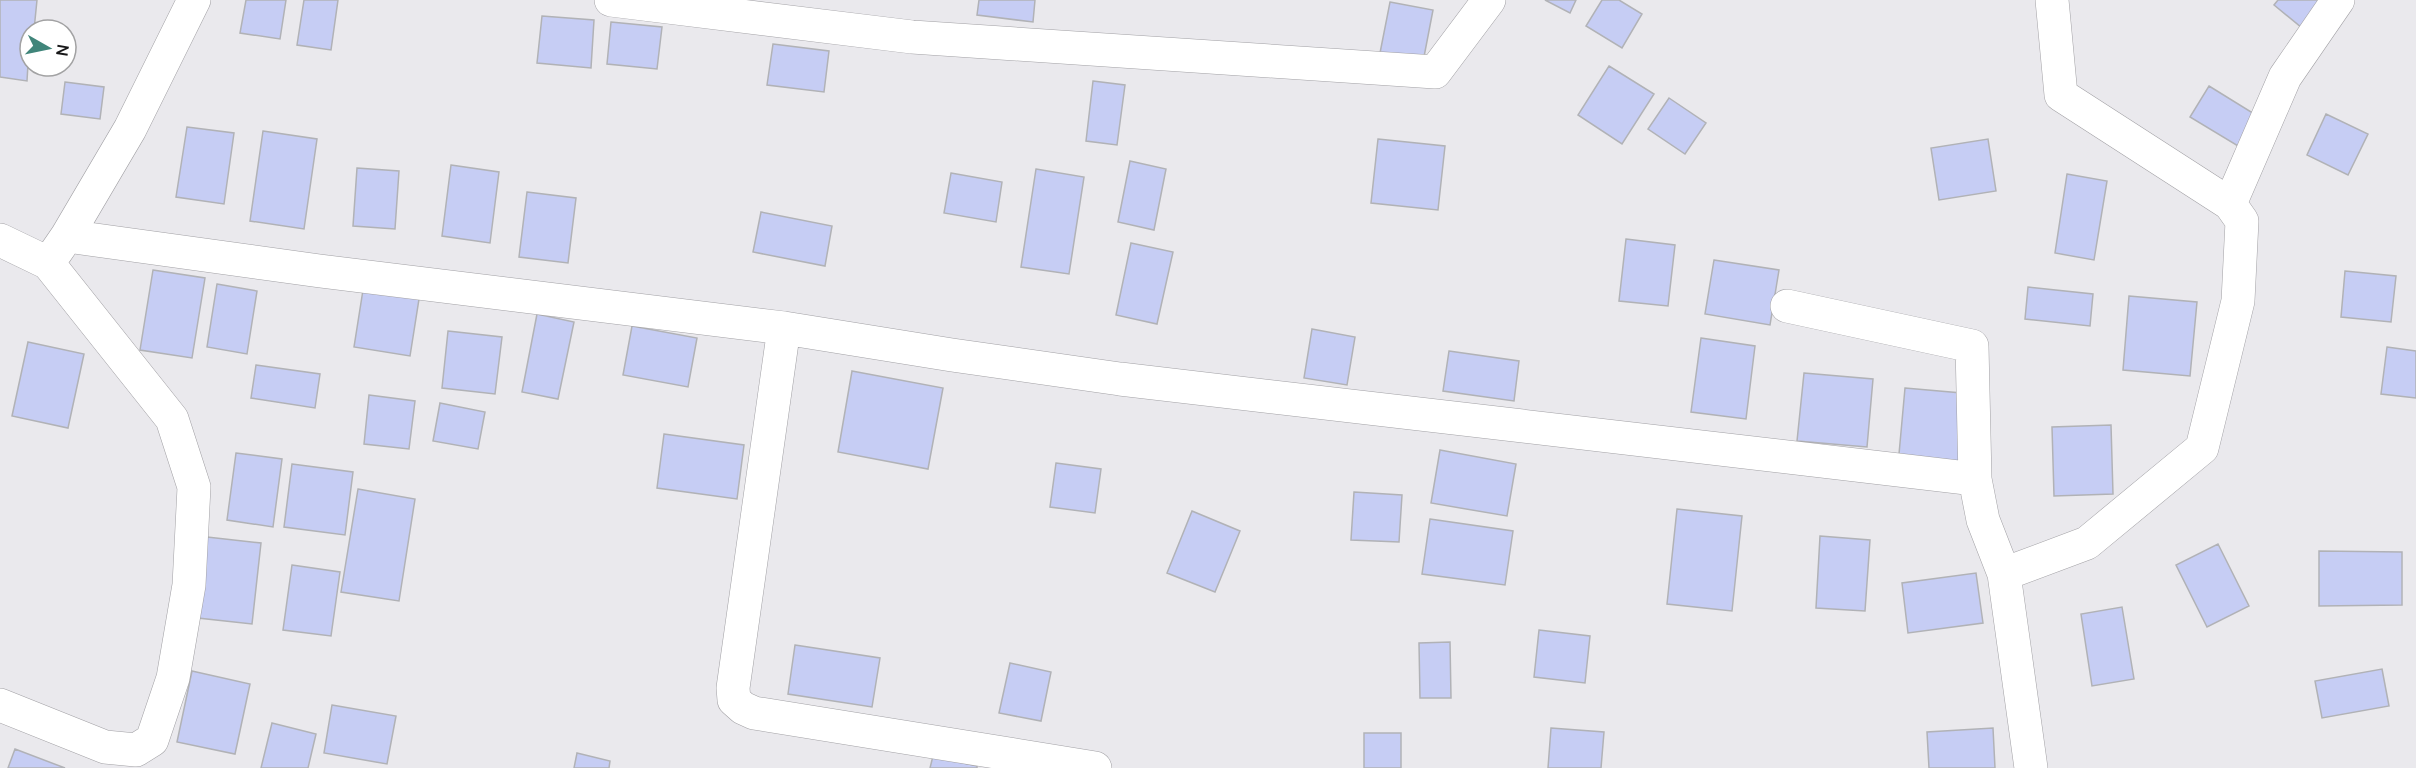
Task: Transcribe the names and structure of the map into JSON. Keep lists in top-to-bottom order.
{
  "north": "right"
}
